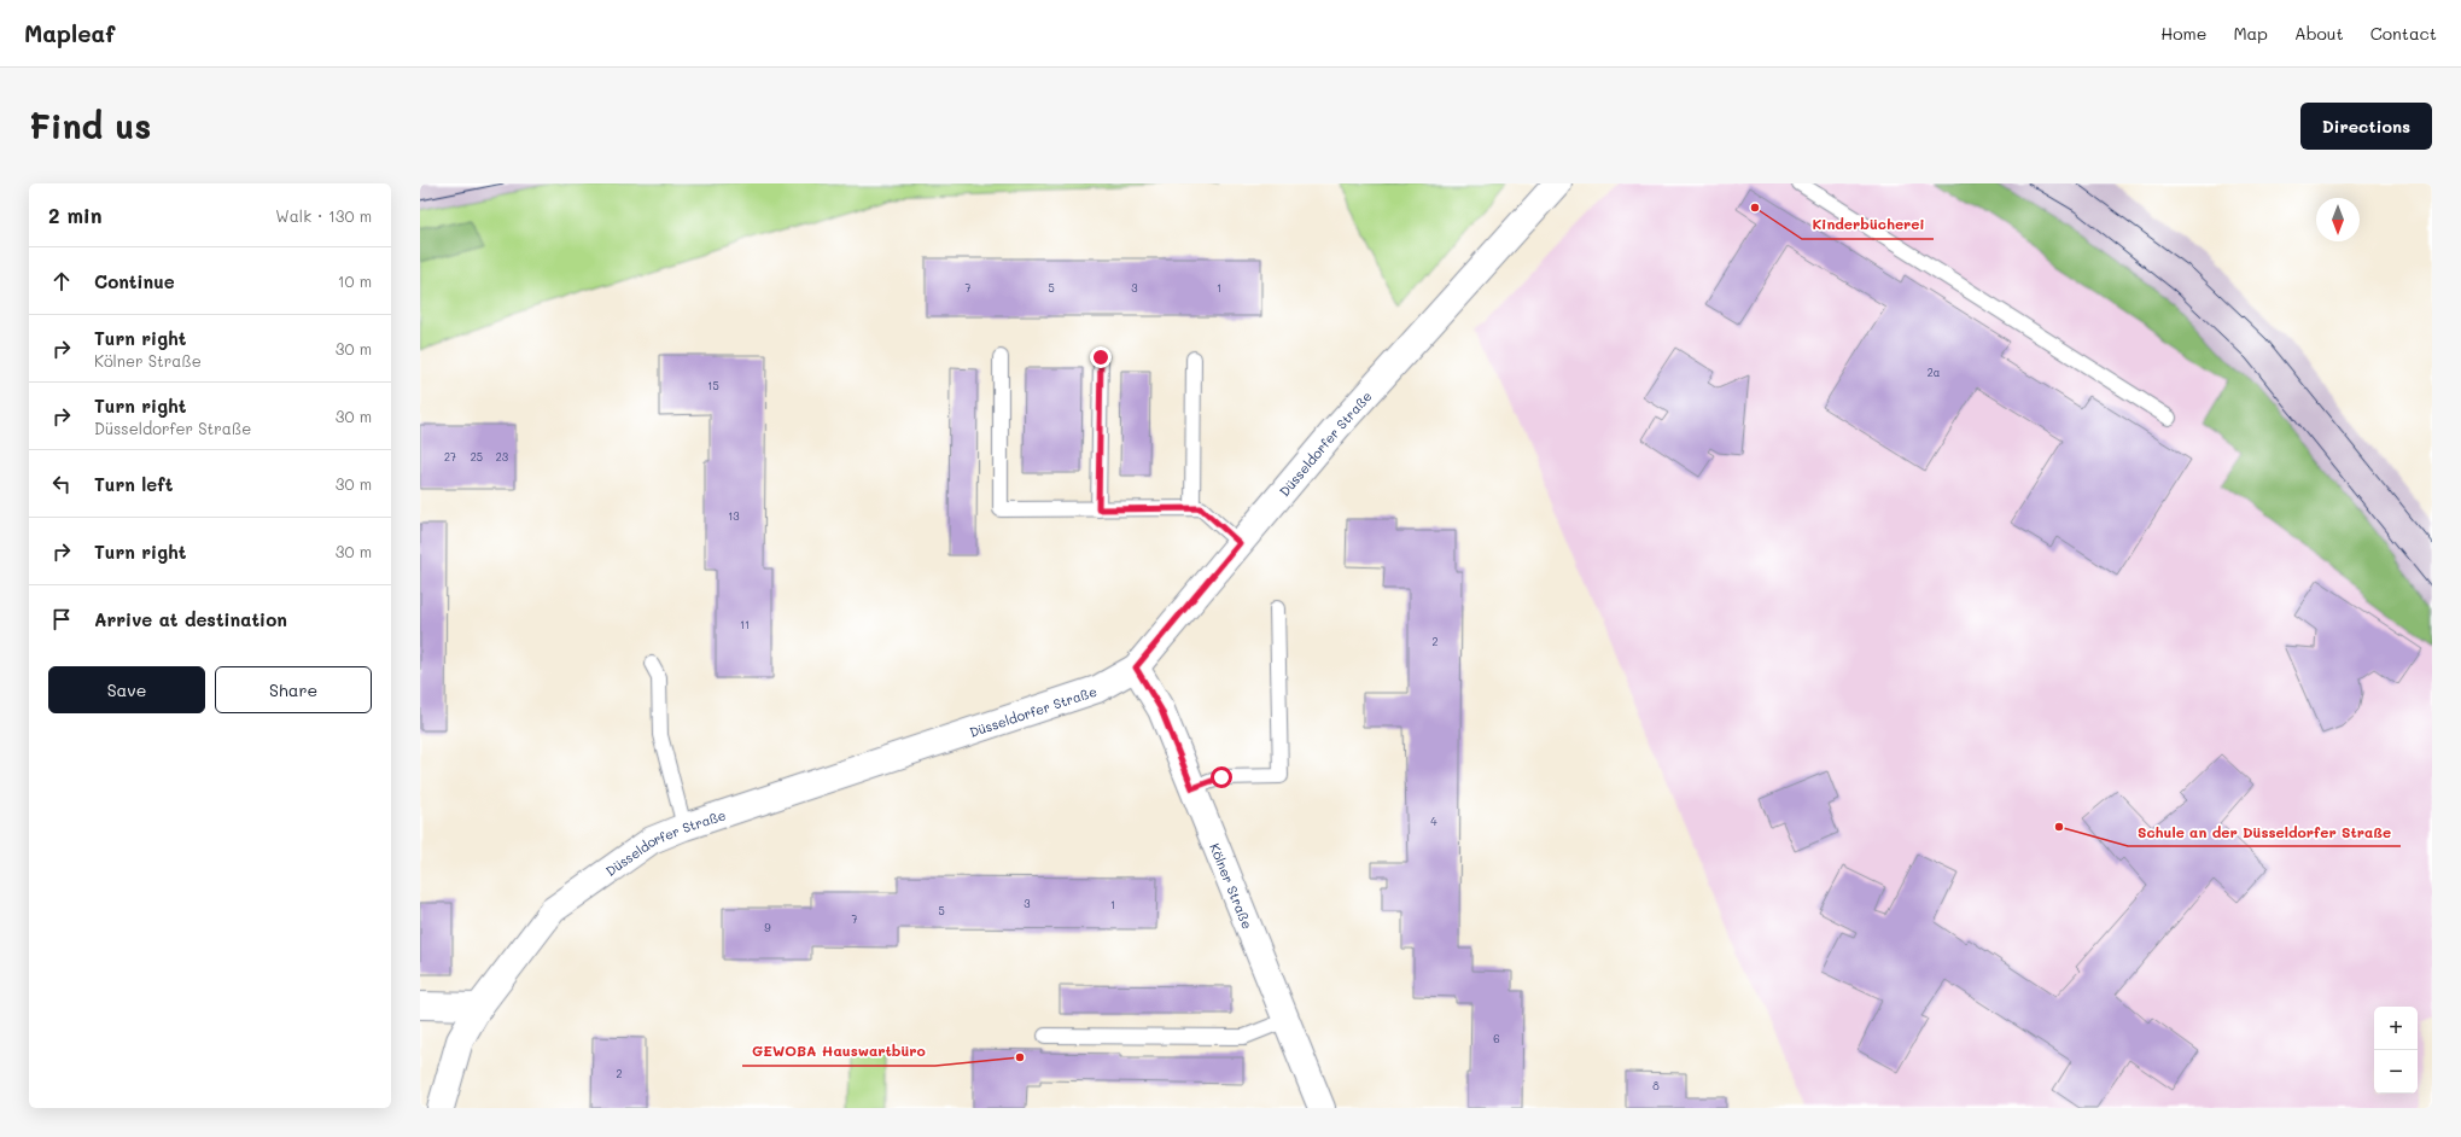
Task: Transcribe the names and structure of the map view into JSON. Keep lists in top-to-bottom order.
{
  "streets": {
    "street": ["Düsseldorfer Straße", "Kölner Straße"]
  },
  "crossings": [
    ["Düsseldorfer Straße", "Kölner Straße"]
  ],
  "places": ["Kinderbücherei", "Schule an der Düsseldorfer Straße", "GEWOBA Hauswartbüro"],
  "house_numbers": [
    "7",
    "5",
    "3",
    "1",
    "2a",
    "15",
    "27",
    "25",
    "23",
    "13",
    "11",
    "2",
    "4",
    "3",
    "1",
    "5",
    "7",
    "9",
    "6",
    "2",
    "8"
  ],
  "north": "bottom",
  "page": {
    "header": "Mapleaf",
    "nav": [
      "Home",
      "Map",
      "About",
      "Contact"
    ],
    "buttons": [
      "Directions",
      ["Save", "Share"]
    ],
    "title": "Find us",
    "heading": ["2 min", "Walk · 130 m"],
    "list": [
      ["Continue", "10 m"],
      ["Turn right", "Kölner Straße", "30 m"],
      ["Turn right", "Düsseldorfer Straße", "30 m"],
      ["Turn left", "30 m"],
      ["Turn right", "30 m"],
      "Arrive at destination"
    ],
    "map_buttons": ["+", "−"]
  }
}
